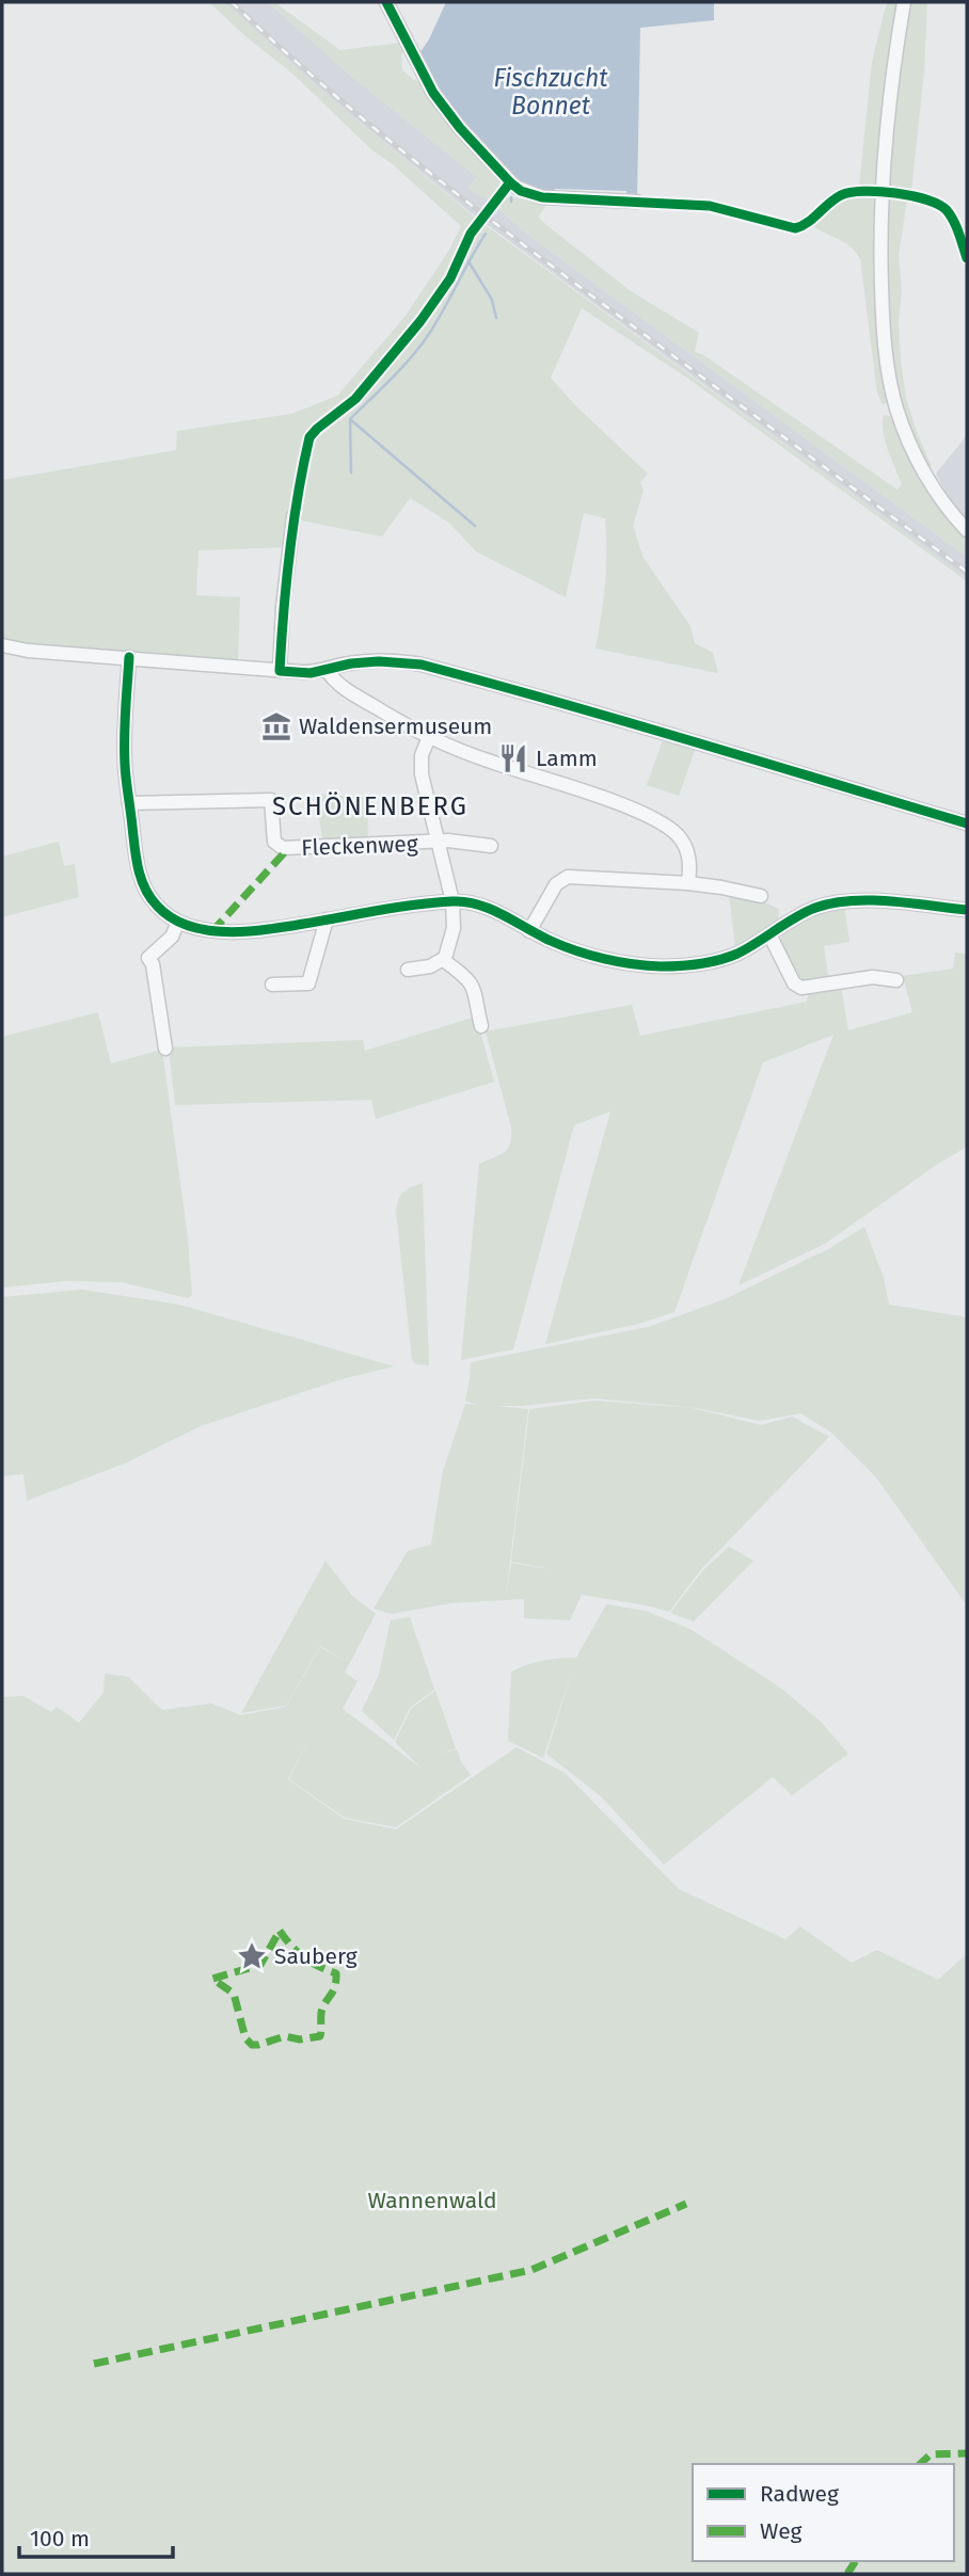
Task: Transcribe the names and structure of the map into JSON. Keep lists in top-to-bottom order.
{
  "streets": {
    "street": ["Fleckenweg"]
  },
  "districts": ["SCHÖNENBERG"],
  "water": ["Fischzucht Bonnet"],
  "parks": ["Wannenwald"],
  "places": {
    "museum": ["Waldensermuseum"],
    "restaurant": ["Lamm"],
    "place": ["Sauberg"]
  },
  "legend": ["Radweg", "Weg"],
  "scale_bar": "100 m"
}
